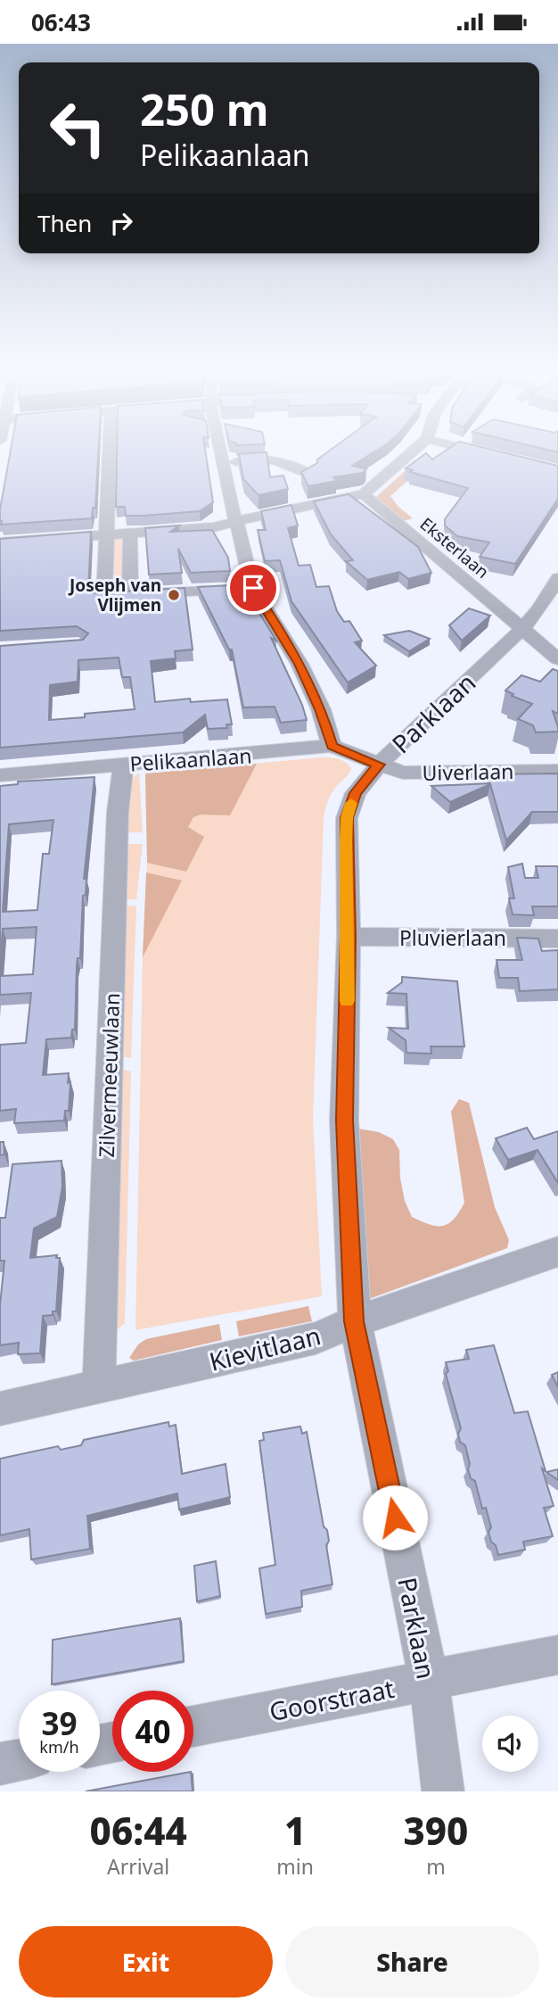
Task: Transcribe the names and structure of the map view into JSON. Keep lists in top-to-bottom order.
{
  "streets": {
    "street": [
      "Eksterlaan",
      "Parklaan",
      "Pelikaanlaan",
      "Uiverlaan",
      "Pluvierlaan",
      "Zilvermeeuwlaan",
      "Kievitlaan",
      "Goorstraat"
    ]
  },
  "crossings": [
    ["Eksterlaan", "Parklaan"],
    ["Parklaan", "Pelikaanlaan"],
    ["Parklaan", "Uiverlaan"],
    ["Parklaan", "Pluvierlaan"],
    ["Parklaan", "Kievitlaan"],
    ["Parklaan", "Goorstraat"],
    ["Pelikaanlaan", "Uiverlaan"],
    ["Pelikaanlaan", "Zilvermeeuwlaan"],
    ["Zilvermeeuwlaan", "Kievitlaan"]
  ],
  "places": ["Joseph van Vlijmen"],
  "page": {
    "status": "06:43",
    "turn": ["250 m", "Pelikaanlaan"],
    "then": "Then",
    "speed": "39 km/h",
    "limit": "40",
    "eta": [
      "06:44",
      "Arrival",
      "1",
      "min",
      "390",
      "m"
    ],
    "buttons": ["Exit", "Share"]
  }
}
